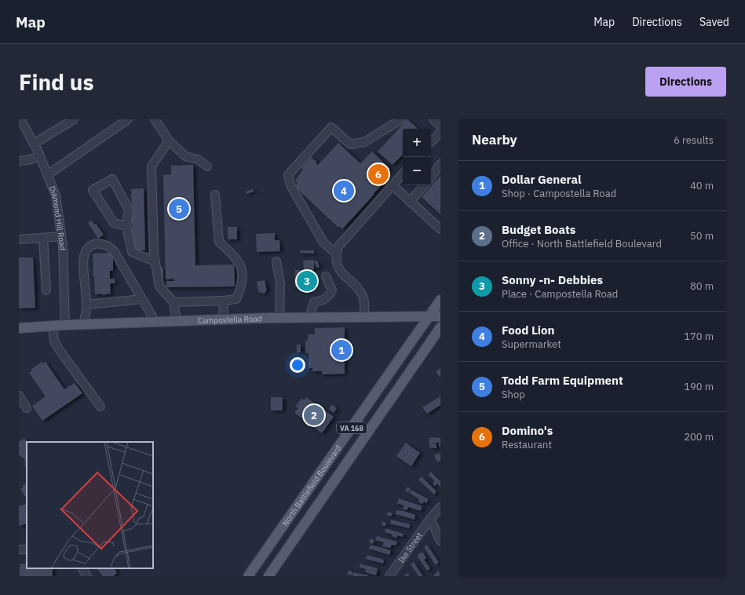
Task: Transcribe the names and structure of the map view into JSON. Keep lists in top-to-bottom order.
{
  "streets": {
    "main road": ["Campostella Road", "VA 168", "North Battlefield Boulevard"],
    "street": ["Diamond Hill Road", "Ike Street"]
  },
  "crossings": [
    ["Diamond Hill Road", "Campostella Road"],
    ["Campostella Road", "VA 168"],
    ["Campostella Road", "North Battlefield Boulevard"],
    ["VA 168", "North Battlefield Boulevard"]
  ],
  "page": {
    "header": "Map",
    "nav": ["Map", "Directions", "Saved"],
    "buttons": "Directions",
    "title": "Find us",
    "heading": ["Nearby", "6 results"],
    "map_buttons": ["+", "−"],
    "list": [
      {
        "mark": "1",
        "name": "Dollar General",
        "note": "Shop · Campostella Road",
        "value": "40 m"
      },
      {
        "mark": "2",
        "name": "Budget Boats",
        "note": "Office · North Battlefield Boulevard",
        "value": "50 m"
      },
      {
        "mark": "3",
        "name": "Sonny -n- Debbies",
        "note": "Place · Campostella Road",
        "value": "80 m"
      },
      {
        "mark": "4",
        "name": "Food Lion",
        "note": "Supermarket",
        "value": "170 m"
      },
      {
        "mark": "5",
        "name": "Todd Farm Equipment",
        "note": "Shop",
        "value": "190 m"
      },
      {
        "mark": "6",
        "name": "Domino's",
        "note": "Restaurant",
        "value": "200 m"
      }
    ],
    "pins": [
      "6",
      "4",
      "5",
      "3",
      "1",
      "2"
    ]
  }
}
